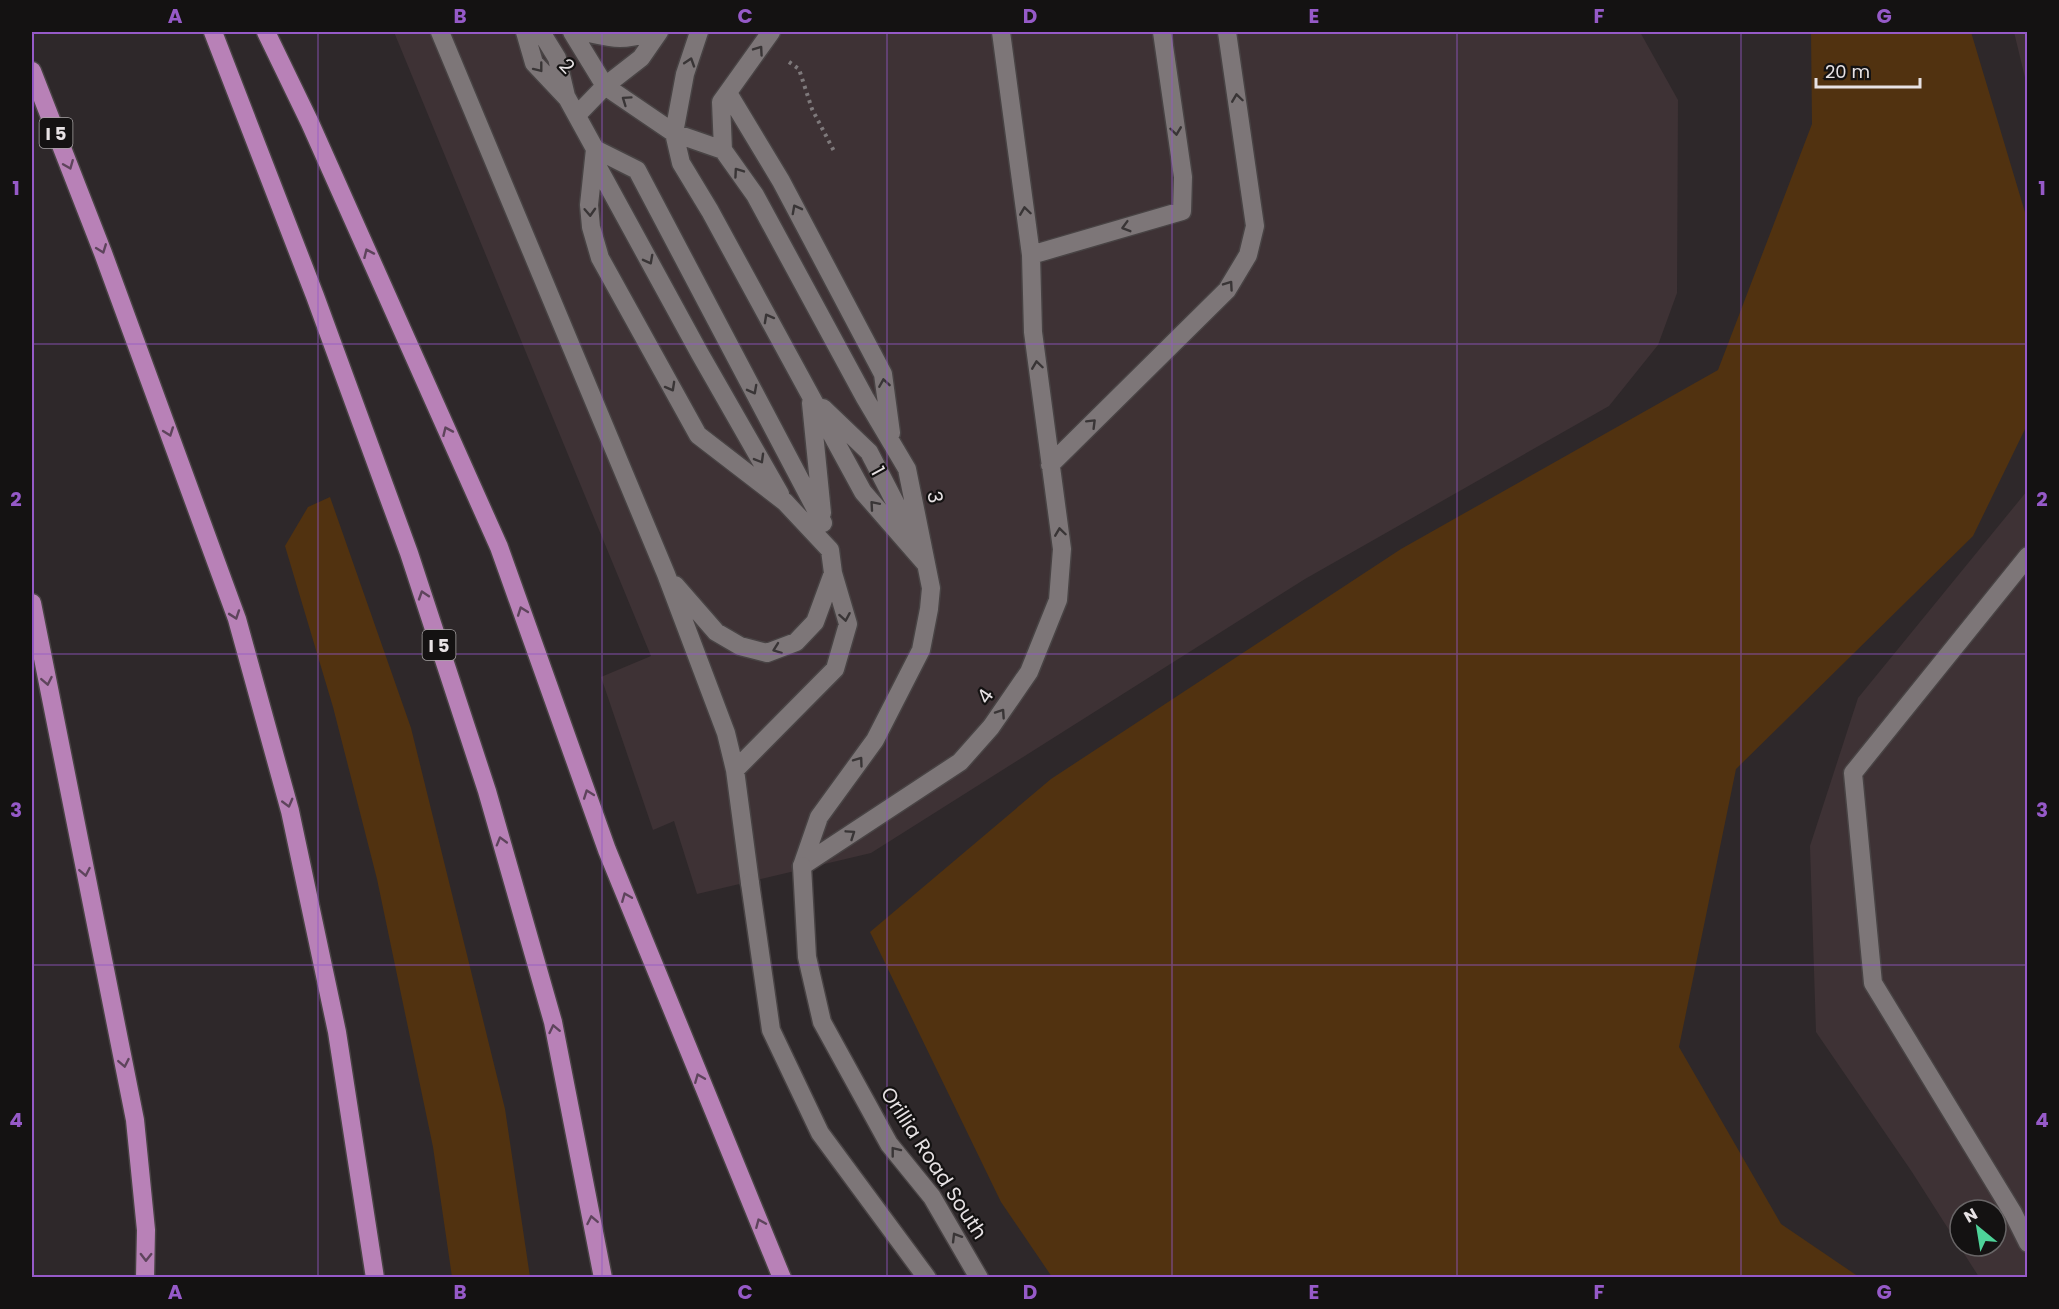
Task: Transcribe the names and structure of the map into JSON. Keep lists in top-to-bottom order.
{
  "streets": {
    "highway": ["I 5"],
    "street": [
      "2",
      "1",
      "3",
      "4",
      "Orillia Road South"
    ]
  },
  "crossings": [
    ["1", "3"],
    ["3", "4"],
    ["3", "Orillia Road South"],
    ["4", "Orillia Road South"]
  ],
  "one_way": ["4"],
  "scale_bar": "20 m",
  "north": "top left",
  "grid": {
    "columns": [
      "A",
      "B",
      "C",
      "D",
      "E",
      "F",
      "G"
    ],
    "rows": [
      "1",
      "2",
      "3",
      "4"
    ]
  }
}
